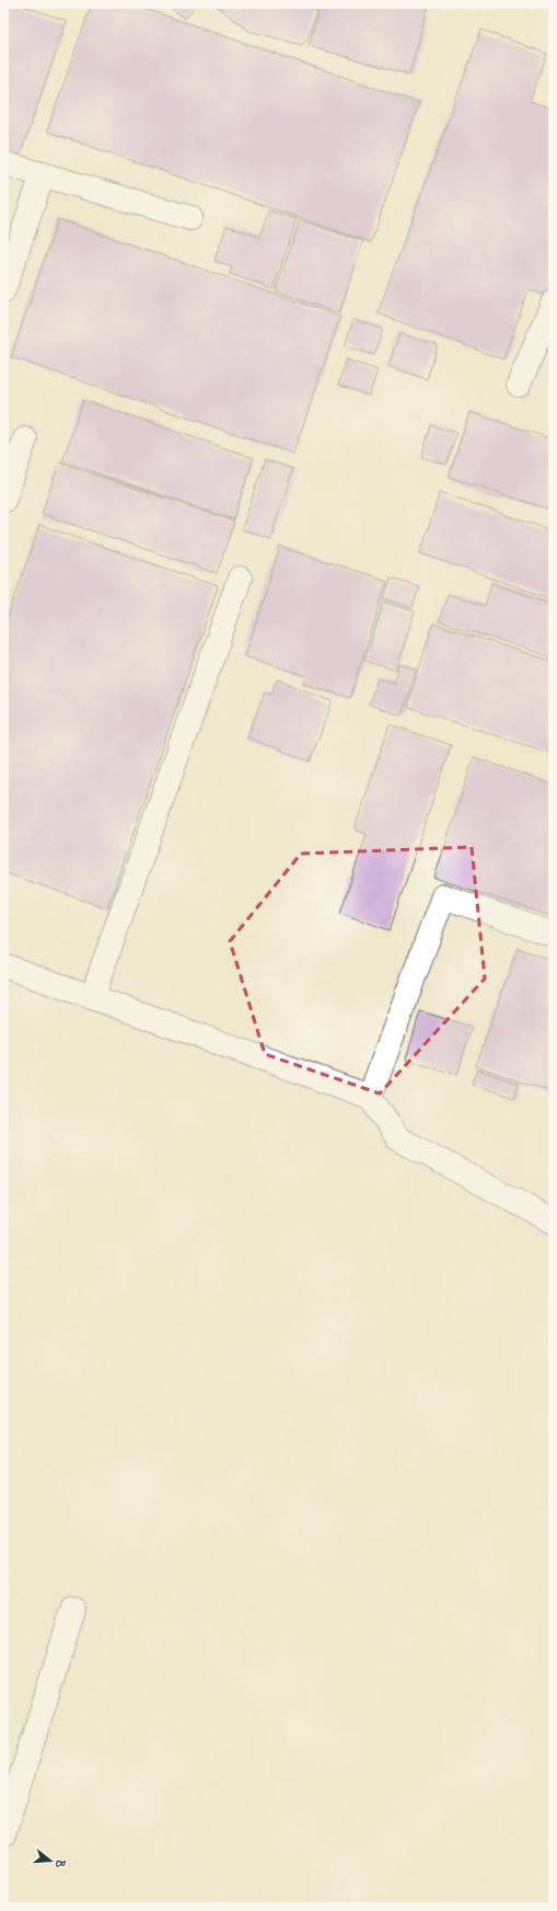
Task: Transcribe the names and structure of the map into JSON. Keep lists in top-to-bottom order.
{
  "north": "right"
}
